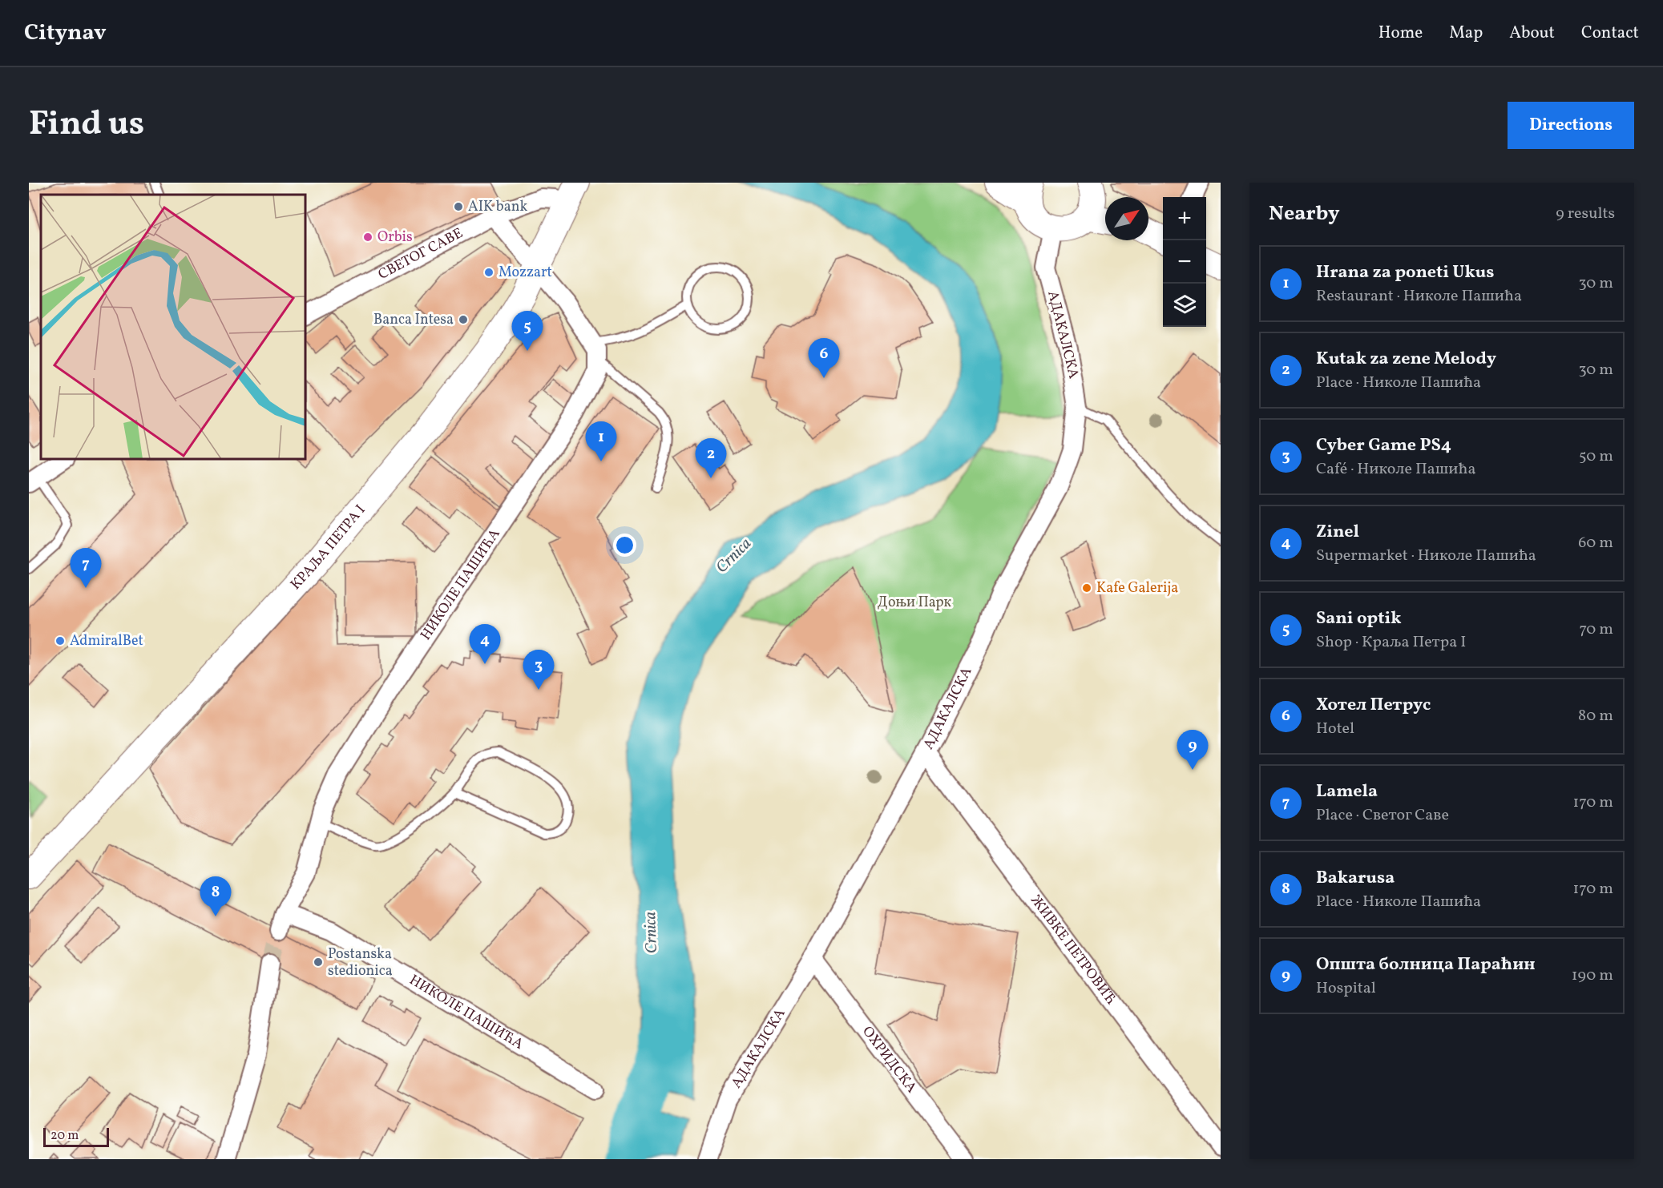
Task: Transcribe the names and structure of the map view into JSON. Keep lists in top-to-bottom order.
{
  "streets": {
    "main road": ["КРАЉА ПЕТРА I"],
    "street": [
      "СВЕТОГ САВЕ",
      "АДАКАЛСКА",
      "НИКОЛЕ ПАШИЋА",
      "ЖИВКЕ ПЕТРОВИЋ",
      "ОХРИДСКА"
    ]
  },
  "crossings": [
    ["СВЕТОГ САВЕ", "КРАЉА ПЕТРА I"],
    ["АДАКАЛСКА", "ЖИВКЕ ПЕТРОВИЋ"],
    ["АДАКАЛСКА", "ОХРИДСКА"]
  ],
  "water": ["Crnica"],
  "parks": ["Доњи Парк"],
  "places": [
    "AIK bank",
    "Orbis",
    "Mozzart",
    "Banca Intesa",
    "Kafe Galerija",
    "AdmiralBet",
    "Postanska stedionica"
  ],
  "scale_bar": "20 m",
  "north": "top right",
  "page": {
    "header": "Citynav",
    "nav": [
      "Home",
      "Map",
      "About",
      "Contact"
    ],
    "title": "Find us",
    "buttons": "Directions",
    "heading": ["Nearby", "9 results"],
    "map_buttons": ["+", "−"],
    "list": [
      {
        "mark": "1",
        "name": "Hrana za poneti Ukus",
        "note": "Restaurant · Николе Пашића",
        "value": "30 m"
      },
      {
        "mark": "2",
        "name": "Kutak za zene Melody",
        "note": "Place · Николе Пашића",
        "value": "30 m"
      },
      {
        "mark": "3",
        "name": "Cyber Game PS4",
        "note": "Café · Николе Пашића",
        "value": "50 m"
      },
      {
        "mark": "4",
        "name": "Zinel",
        "note": "Supermarket · Николе Пашића",
        "value": "60 m"
      },
      {
        "mark": "5",
        "name": "Sani optik",
        "note": "Shop · Краља Петра I",
        "value": "70 m"
      },
      {
        "mark": "6",
        "name": "Хотел Петрус",
        "note": "Hotel",
        "value": "80 m"
      },
      {
        "mark": "7",
        "name": "Lamela",
        "note": "Place · Светог Саве",
        "value": "170 m"
      },
      {
        "mark": "8",
        "name": "Bakarusa",
        "note": "Place · Николе Пашића",
        "value": "170 m"
      },
      {
        "mark": "9",
        "name": "Општа болница Параћин",
        "note": "Hospital",
        "value": "190 m"
      }
    ],
    "pins": [
      "5",
      "6",
      "1",
      "2",
      "7",
      "4",
      "3",
      "9",
      "8"
    ],
    "scale": "20 m"
  }
}
